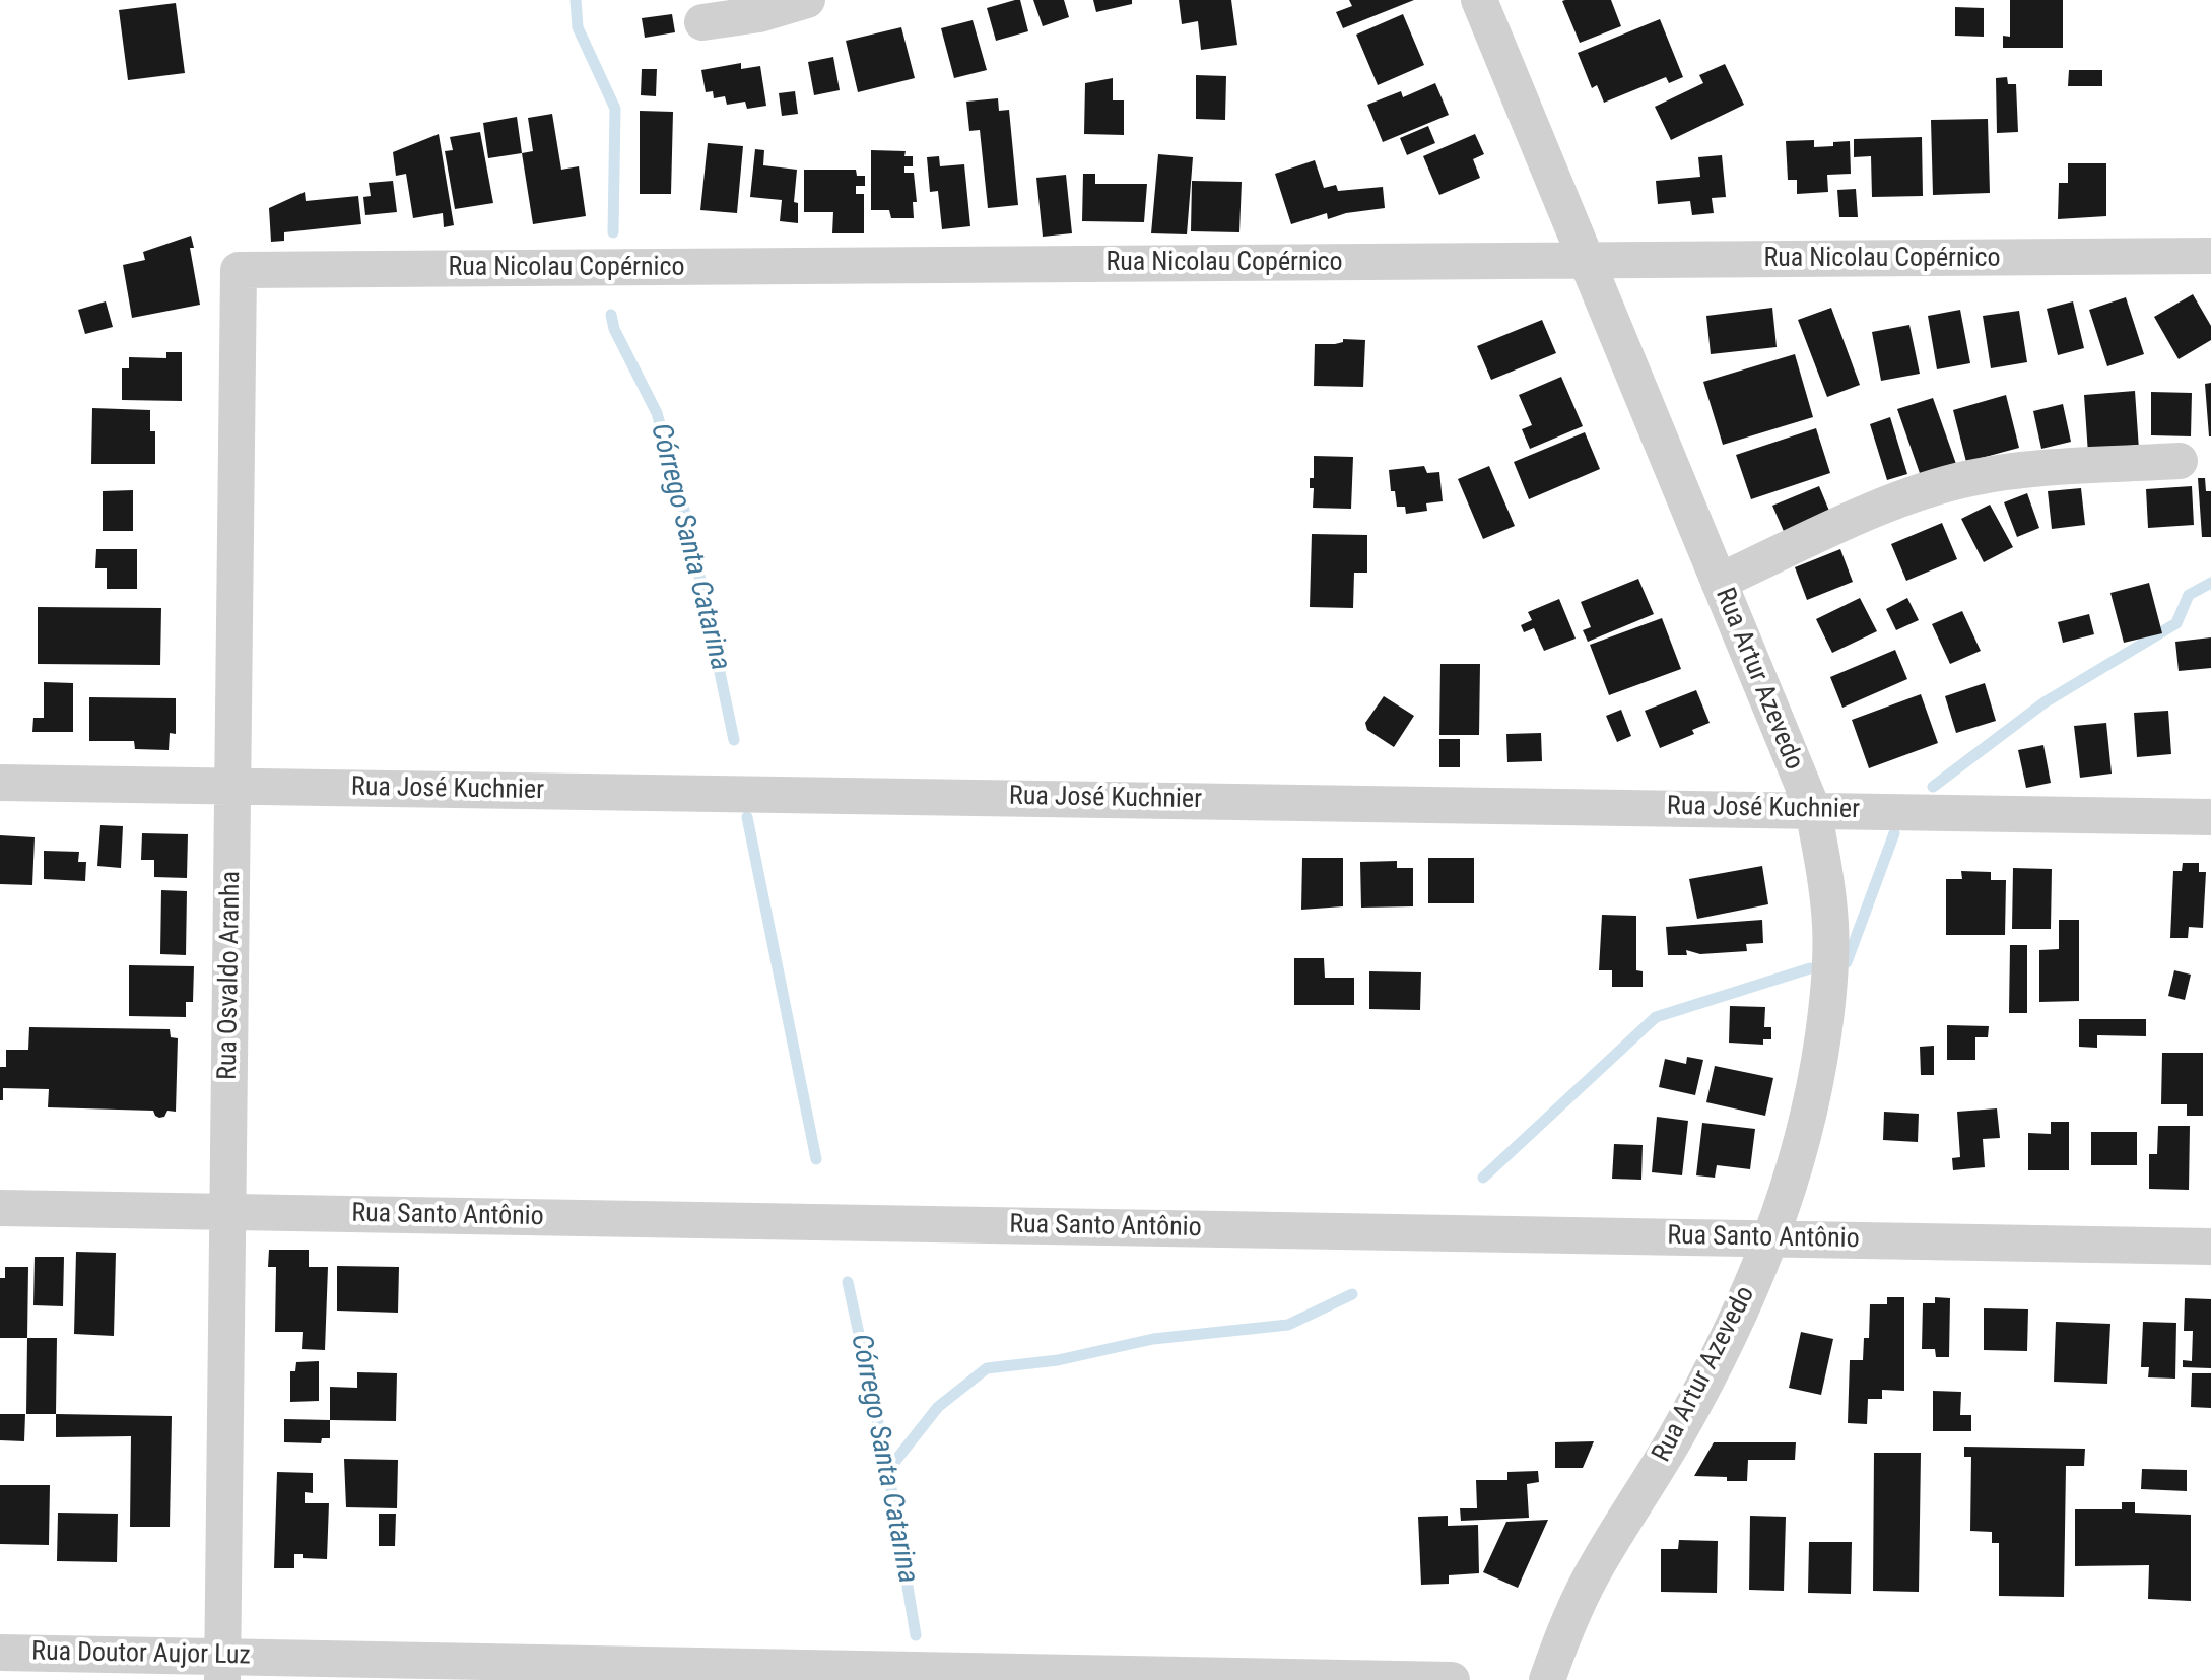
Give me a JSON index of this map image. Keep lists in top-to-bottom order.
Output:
{
  "streets": {
    "street": [
      "Rua Nicolau Copérnico",
      "Rua Artur Azevedo",
      "Rua José Kuchnier",
      "Rua Osvaldo Aranha",
      "Rua Santo Antônio",
      "Rua Doutor Aujor Luz"
    ]
  },
  "crossings": [
    ["Rua Nicolau Copérnico", "Rua Artur Azevedo"],
    ["Rua Nicolau Copérnico", "Rua Osvaldo Aranha"],
    ["Rua Artur Azevedo", "Rua José Kuchnier"],
    ["Rua Artur Azevedo", "Rua Santo Antônio"],
    ["Rua José Kuchnier", "Rua Osvaldo Aranha"],
    ["Rua Osvaldo Aranha", "Rua Santo Antônio"],
    ["Rua Osvaldo Aranha", "Rua Doutor Aujor Luz"]
  ],
  "water": ["Córrego Santa Catarina"]
}
